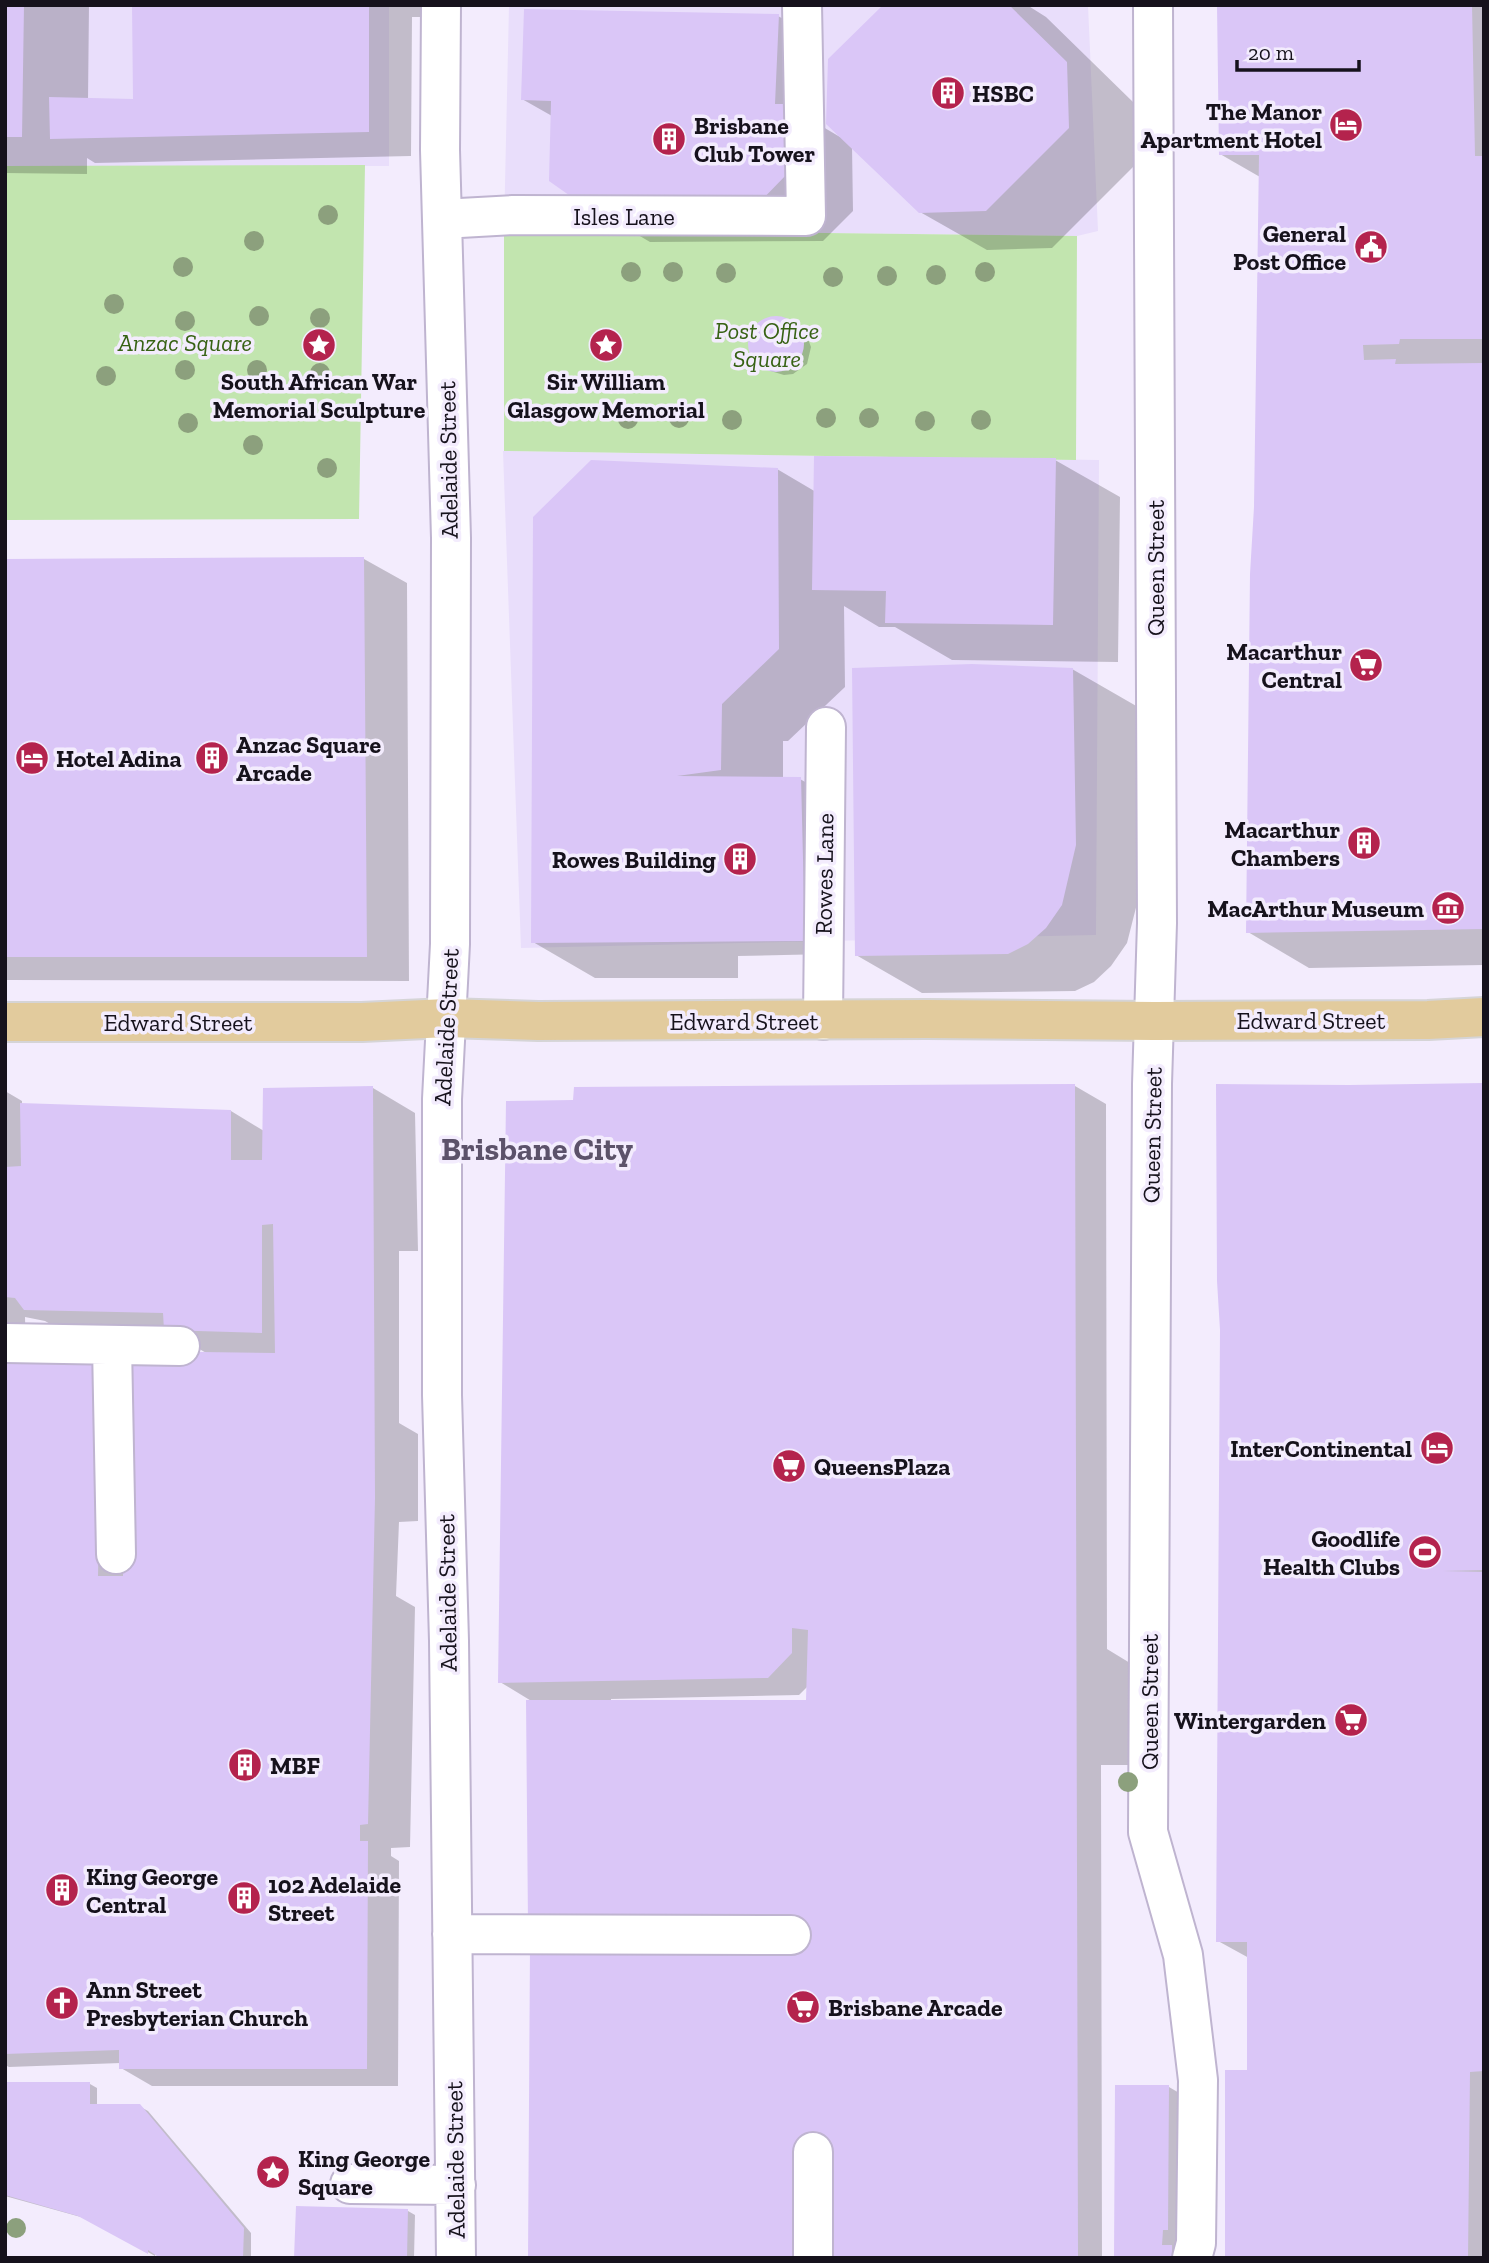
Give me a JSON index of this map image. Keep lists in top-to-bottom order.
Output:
{
  "streets": {
    "main road": ["Edward Street"],
    "street": [
      "Isles Lane",
      "Adelaide Street",
      "Queen Street",
      "Rowes Lane"
    ]
  },
  "crossings": [
    ["Isles Lane", "Adelaide Street"],
    ["Adelaide Street", "Edward Street"],
    ["Queen Street", "Edward Street"],
    ["Rowes Lane", "Edward Street"]
  ],
  "districts": ["Brisbane City"],
  "parks": ["Post Office Square", "Anzac Square"],
  "places": {
    "building": [
      "HSBC",
      "Brisbane Club Tower",
      "Anzac Square Arcade",
      "Macarthur Chambers",
      "Rowes Building",
      "MBF",
      "King George Central",
      "102 Adelaide Street"
    ],
    "hotel": ["The Manor Apartment Hotel", "Hotel Adina", "InterContinental"],
    "public building": ["General Post Office"],
    "place": ["South African War Memorial Sculpture", "Sir William Glasgow Memorial", "King George Square"],
    "supermarket": [
      "Macarthur Central",
      "QueensPlaza",
      "Wintergarden",
      "Brisbane Arcade"
    ],
    "museum": ["MacArthur Museum"],
    "sports": ["Goodlife Health Clubs"],
    "church": ["Ann Street Presbyterian Church"]
  },
  "scale_bar": "20 m"
}
